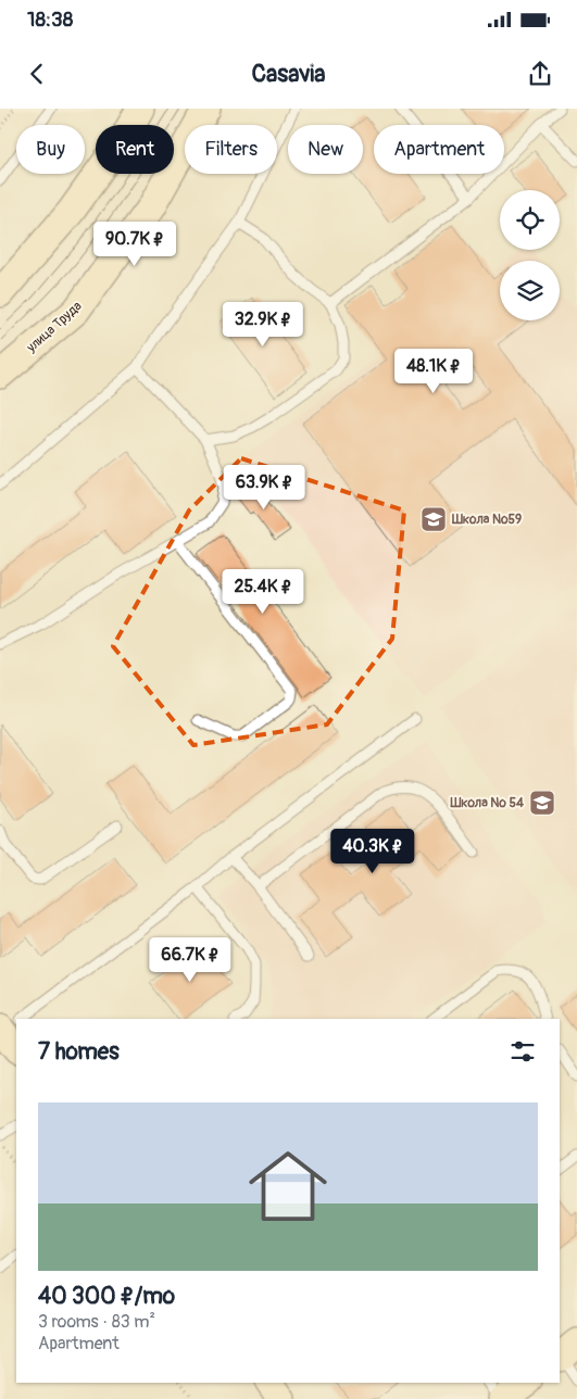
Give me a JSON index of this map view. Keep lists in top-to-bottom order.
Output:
{
  "streets": {
    "main road": ["улица Труда"]
  },
  "places": {
    "school or university": ["Школа №59", "Школа № 54"]
  },
  "page": {
    "status": "18:38",
    "header": "Casavia",
    "chip": [
      "Buy",
      "Rent",
      "Filters",
      "New",
      "Apartment"
    ],
    "price": [
      "90.7K ₽",
      "32.9K ₽",
      "48.1K ₽",
      "63.9K ₽",
      "25.4K ₽",
      "40.3K ₽",
      "66.7K ₽"
    ],
    "heading": "7 homes",
    "list": [
      {
        "name": "40 300 ₽/mo",
        "note": "3 rooms · 83 m² · Apartment"
      }
    ]
  }
}
